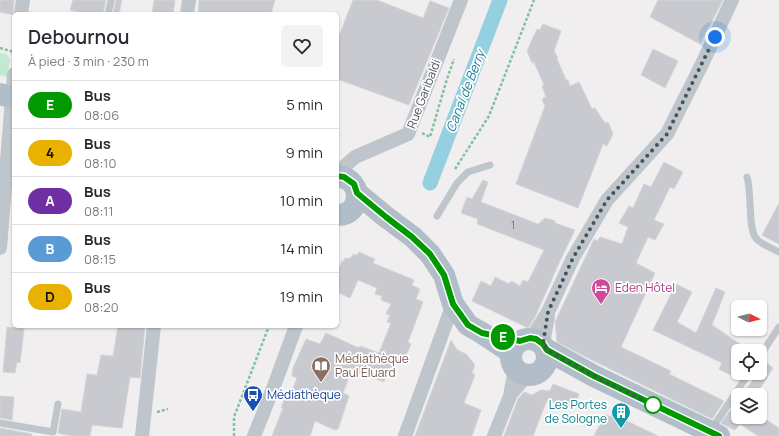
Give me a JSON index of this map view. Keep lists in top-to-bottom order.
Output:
{
  "streets": {
    "street": ["Rue Garibaldi"]
  },
  "water": ["Canal de Berry"],
  "places": {
    "hotel": ["Eden Hôtel"],
    "library": ["Médiathèque Paul Éluard"],
    "bus stop": ["Médiathèque"],
    "building": ["Les Portes de Sologne"]
  },
  "lines": ["bus line E"],
  "house_numbers": ["1"],
  "north": "right",
  "page": {
    "on_map": "E",
    "heading": ["Debournou", "À pied · 3 min · 230 m"],
    "list": [
      {
        "mark": "E",
        "name": "Bus",
        "note": "08:06",
        "value": "5 min"
      },
      {
        "mark": "4",
        "name": "Bus",
        "note": "08:10",
        "value": "9 min"
      },
      {
        "mark": "A",
        "name": "Bus",
        "note": "08:11",
        "value": "10 min"
      },
      {
        "mark": "B",
        "name": "Bus",
        "note": "08:15",
        "value": "14 min"
      },
      {
        "mark": "D",
        "name": "Bus",
        "note": "08:20",
        "value": "19 min"
      }
    ]
  }
}
